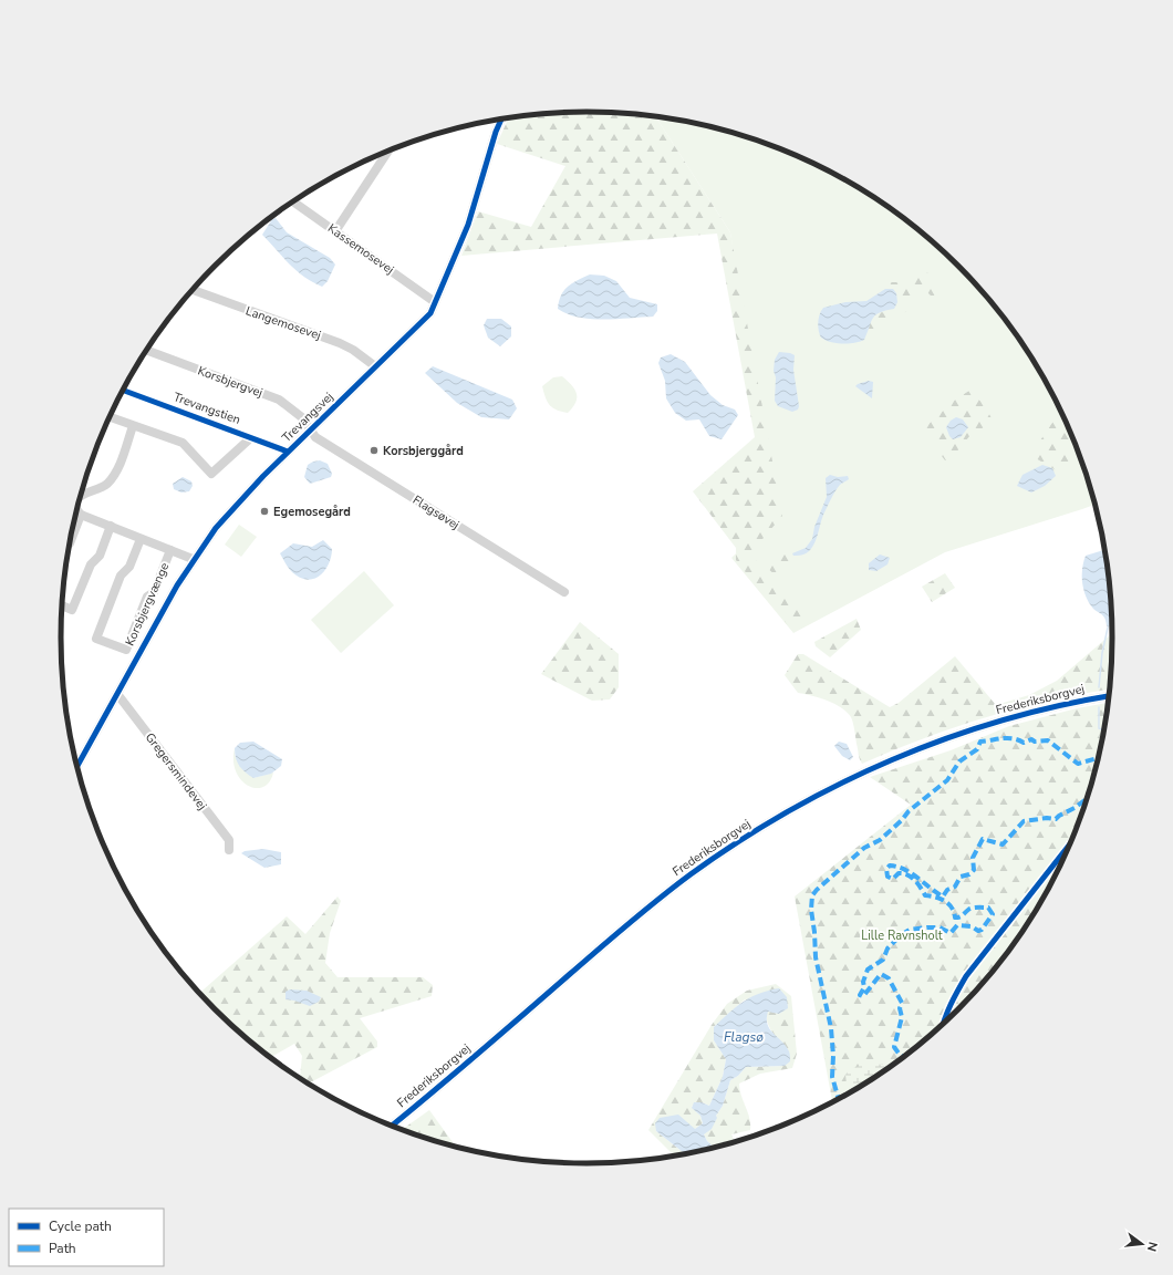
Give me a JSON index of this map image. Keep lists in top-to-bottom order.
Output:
{
  "streets": {
    "street": [
      "Kassemosevej",
      "Langemosevej",
      "Korsbjergvej",
      "Trevangsvej",
      "Flagsøvej",
      "Korsbjergvænge",
      "Frederiksborgvej",
      "Gregersmindevej"
    ],
    "cycle path": ["Trevangstien"]
  },
  "crossings": [
    ["Kassemosevej", "Trevangsvej"],
    ["Langemosevej", "Trevangsvej"],
    ["Korsbjergvej", "Trevangsvej"],
    ["Korsbjergvej", "Flagsøvej"],
    ["Trevangsvej", "Flagsøvej"],
    ["Trevangsvej", "Korsbjergvænge"],
    ["Trevangsvej", "Gregersmindevej"]
  ],
  "water": ["Flagsø"],
  "parks": ["Lille Ravnsholt"],
  "places": ["Korsbjerggård", "Egemosegård"],
  "legend": ["Cycle path", "Path"],
  "north": "right"
}
